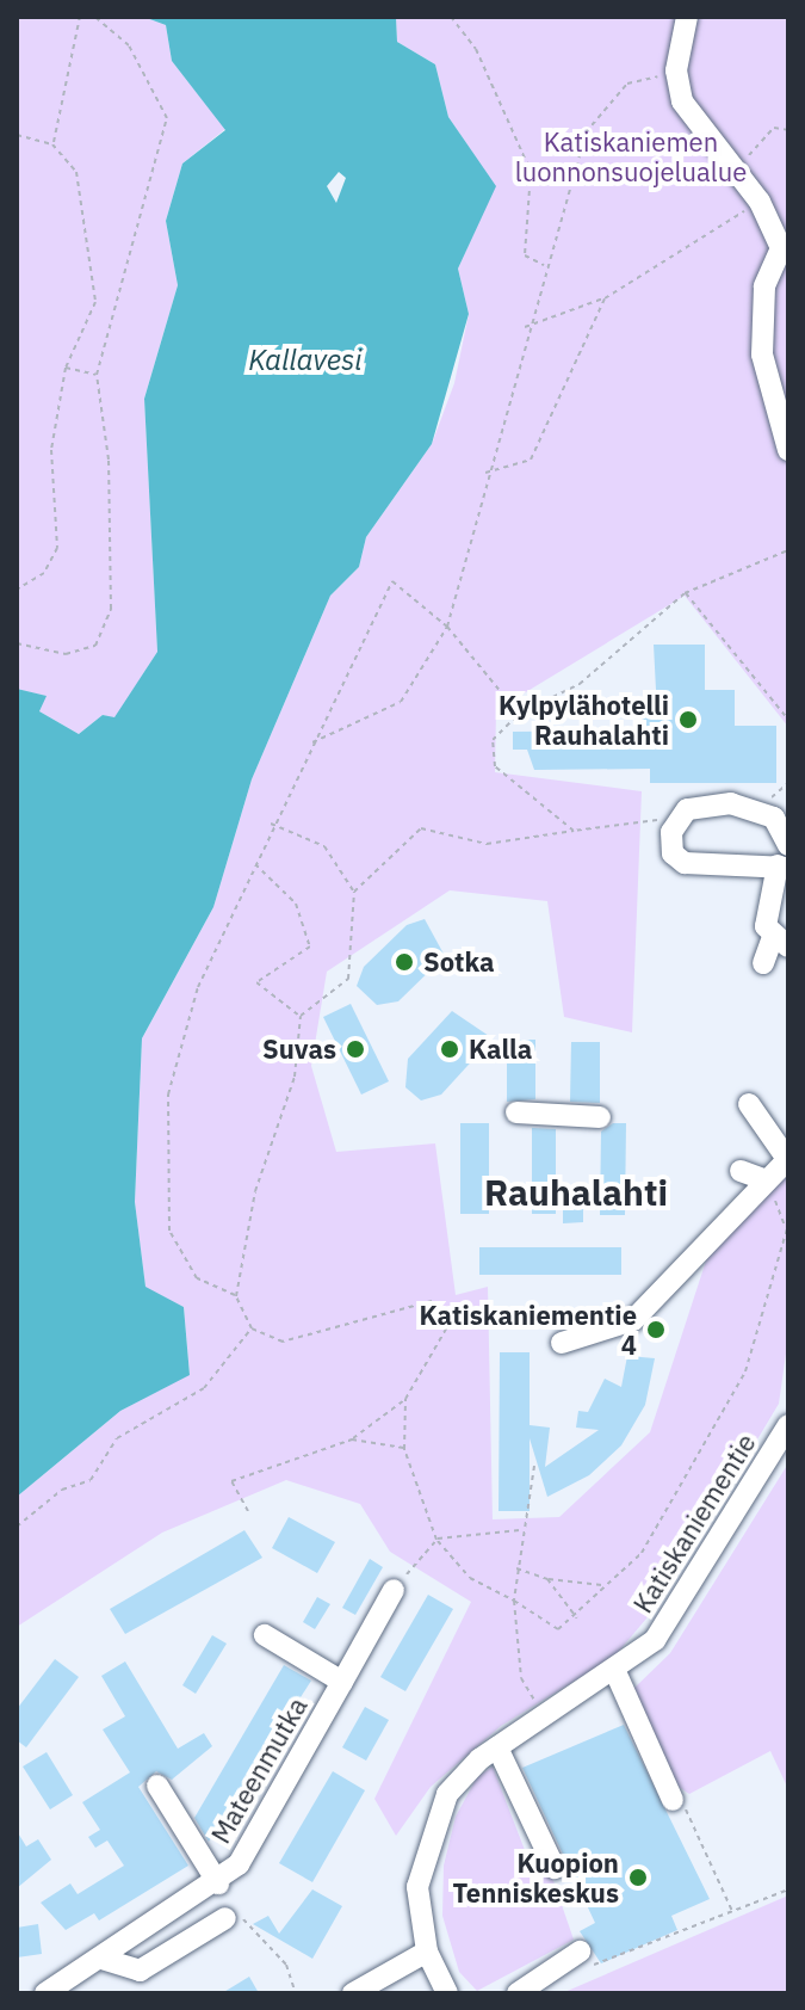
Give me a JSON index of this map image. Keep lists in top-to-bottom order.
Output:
{
  "streets": {
    "street": ["Katiskaniementie", "Mateenmutka"]
  },
  "districts": ["Rauhalahti"],
  "water": ["Kallavesi"],
  "parks": ["Katiskaniemen luonnonsuojelualue"],
  "places": [
    "Kylpylähotelli Rauhalahti",
    "Sotka",
    "Suvas",
    "Kalla",
    "Katiskaniementie 4",
    "Kuopion Tenniskeskus"
  ]
}
